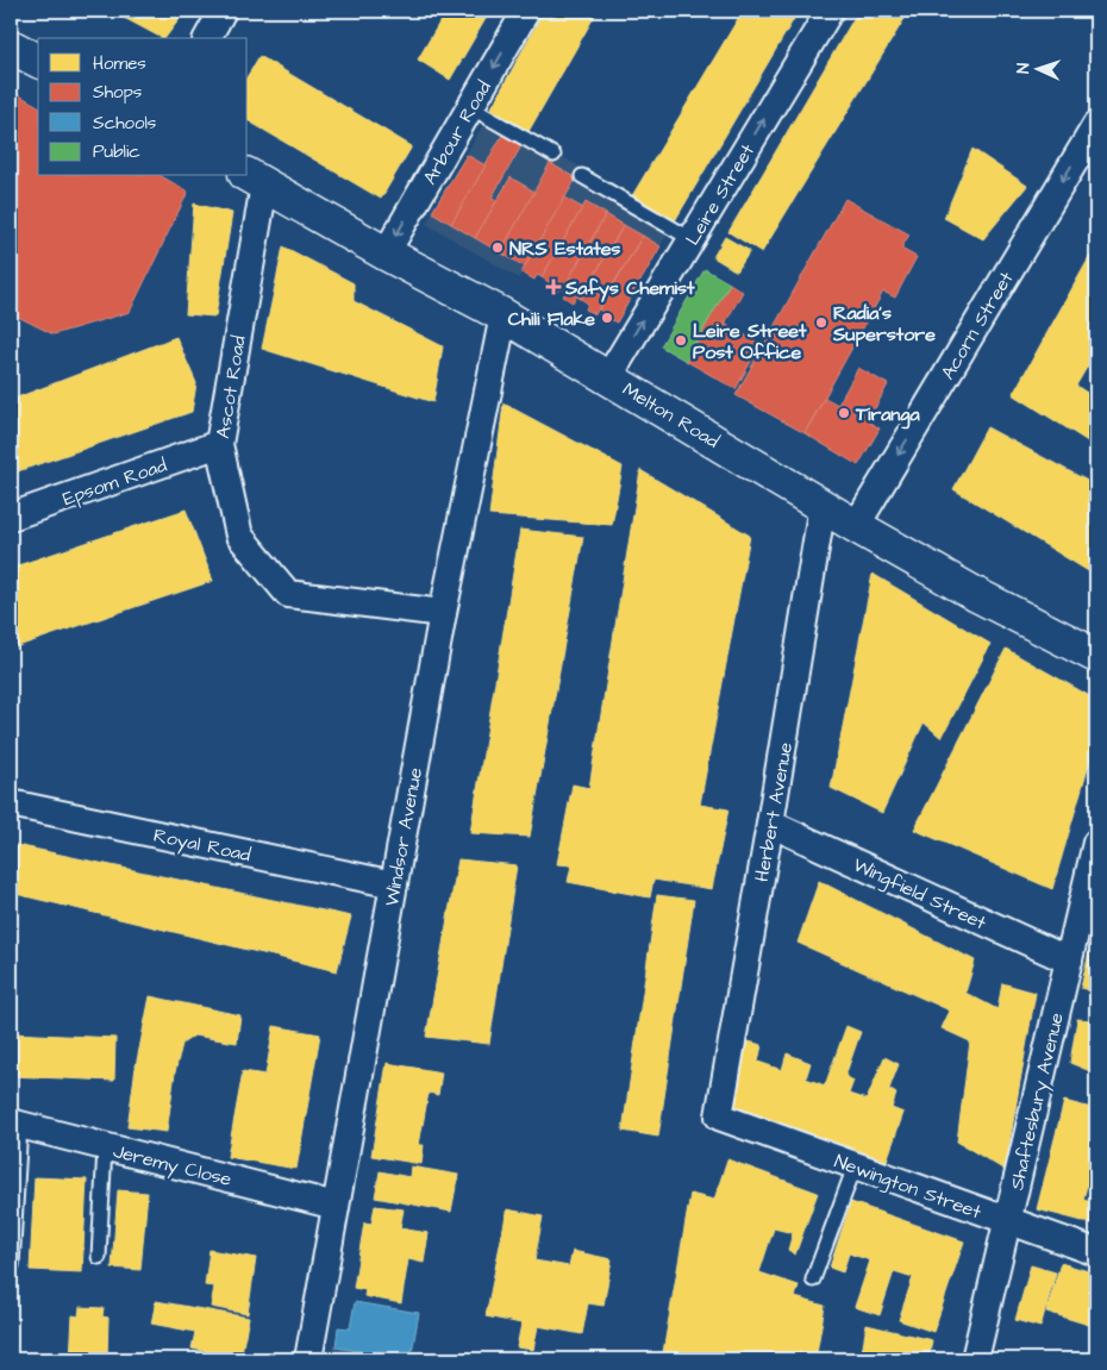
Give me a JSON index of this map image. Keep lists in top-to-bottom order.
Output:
{
  "streets": {
    "main road": ["Melton Road"],
    "street": [
      "Arbour Road",
      "Leire Street",
      "Acorn Street",
      "Ascot Road",
      "Epsom Road",
      "Herbert Avenue",
      "Windsor Avenue",
      "Royal Road",
      "Wingfield Street",
      "Shaftesbury Avenue",
      "Jeremy Close",
      "Newington Street"
    ]
  },
  "crossings": [
    ["Arbour Road", "Melton Road"],
    ["Leire Street", "Melton Road"],
    ["Acorn Street", "Melton Road"],
    ["Ascot Road", "Melton Road"],
    ["Ascot Road", "Epsom Road"],
    ["Ascot Road", "Windsor Avenue"],
    ["Melton Road", "Herbert Avenue"],
    ["Melton Road", "Windsor Avenue"],
    ["Herbert Avenue", "Wingfield Street"],
    ["Herbert Avenue", "Newington Street"],
    ["Windsor Avenue", "Royal Road"],
    ["Windsor Avenue", "Jeremy Close"],
    ["Wingfield Street", "Shaftesbury Avenue"],
    ["Shaftesbury Avenue", "Newington Street"]
  ],
  "one_way": ["Arbour Road", "Leire Street", "Acorn Street"],
  "places": {
    "other": [
      "NRS Estates",
      "Chili Flake",
      "Radia's Superstore",
      "Leire Street Post Office",
      "Tiranga"
    ],
    "health": ["Safys Chemist"]
  },
  "legend": [
    "Homes",
    "Shops",
    "Schools",
    "Public"
  ],
  "north": "left"
}
